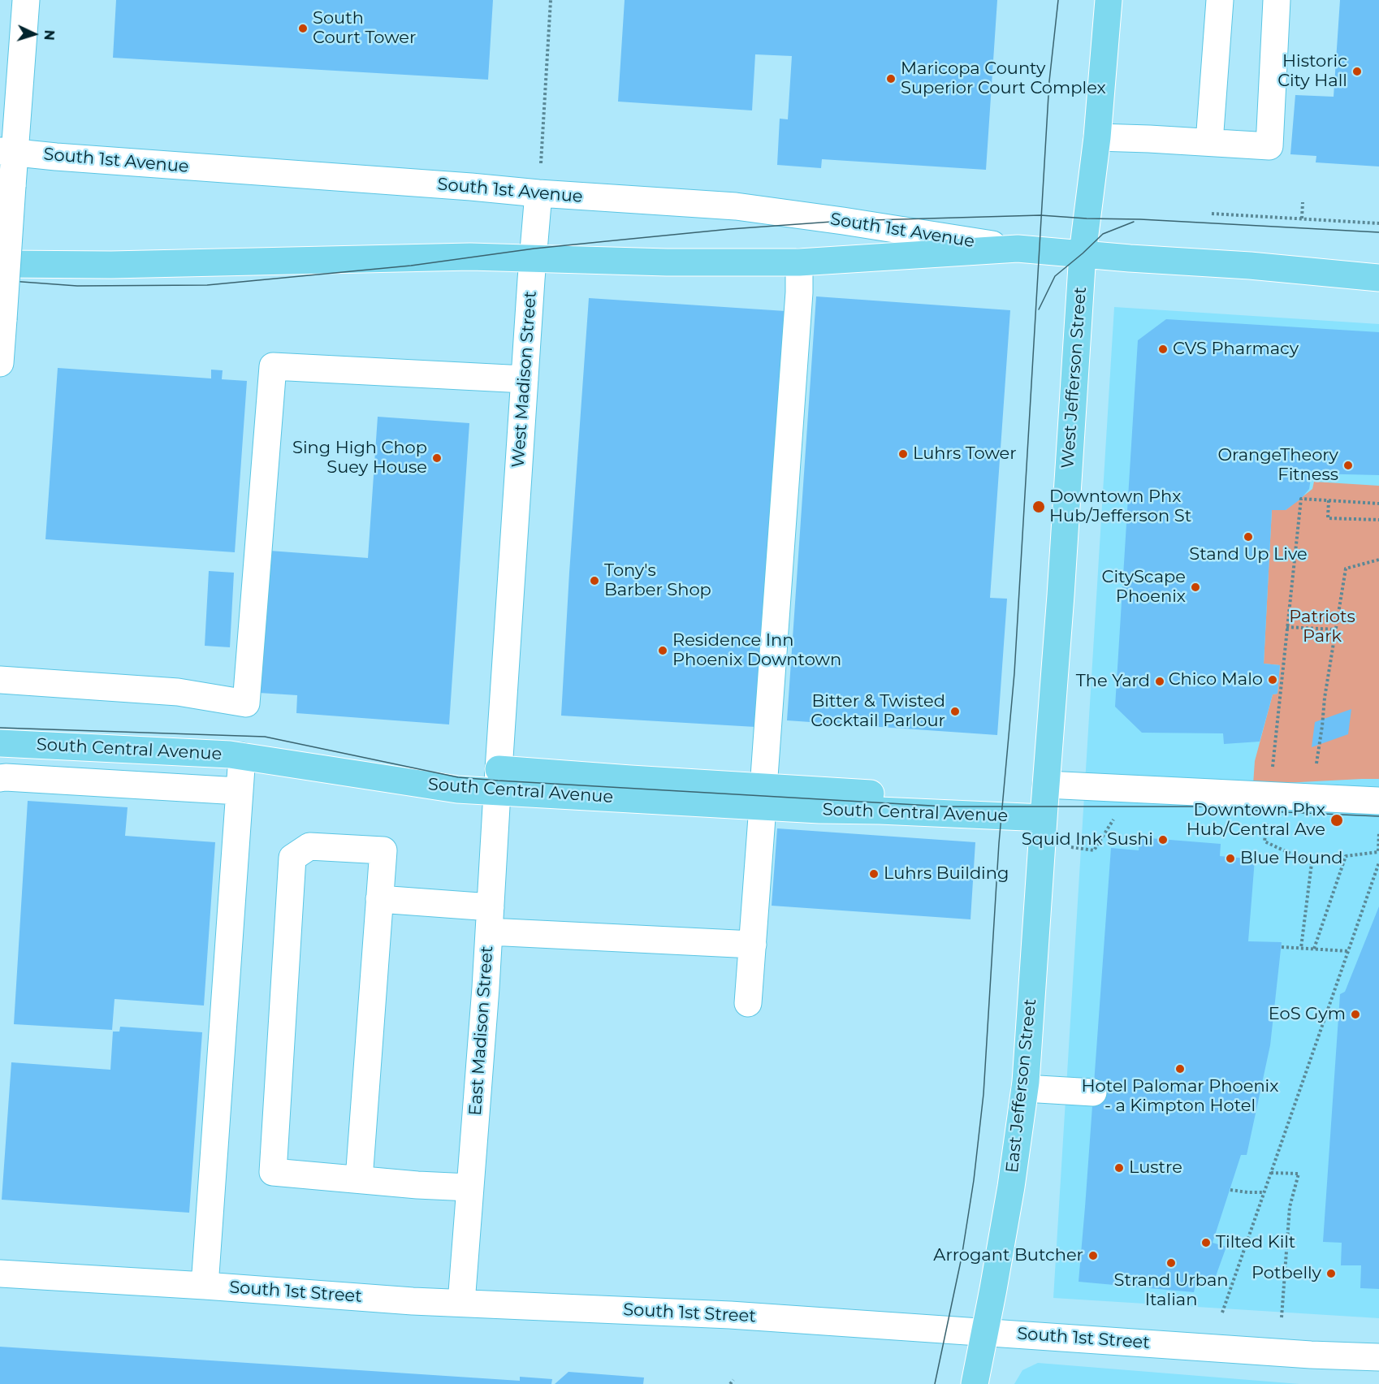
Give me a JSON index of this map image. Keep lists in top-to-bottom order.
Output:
{
  "streets": {
    "main road": [
      "South 1st Avenue",
      "West Jefferson Street",
      "South Central Avenue",
      "East Jefferson Street"
    ],
    "street": ["West Madison Street", "East Madison Street", "South 1st Street"]
  },
  "crossings": [
    ["South 1st Avenue", "West Jefferson Street"],
    ["South 1st Avenue", "West Madison Street"],
    ["West Jefferson Street", "South Central Avenue"],
    ["West Jefferson Street", "East Jefferson Street"],
    ["West Madison Street", "South Central Avenue"],
    ["West Madison Street", "East Madison Street"],
    ["South Central Avenue", "East Madison Street"],
    ["South Central Avenue", "East Jefferson Street"],
    ["East Madison Street", "South 1st Street"],
    ["East Jefferson Street", "South 1st Street"]
  ],
  "parks": ["Patriots Park"],
  "places": [
    "South Court Tower",
    "Historic City Hall",
    "Maricopa County Superior Court Complex",
    "CVS Pharmacy",
    "Luhrs Tower",
    "Sing High Chop Suey House",
    "OrangeTheory Fitness",
    "Downtown Phx Hub/Jefferson St",
    "Stand Up Live",
    "Tony's Barber Shop",
    "CityScape Phoenix",
    "Residence Inn Phoenix Downtown",
    "Chico Malo",
    "The Yard",
    "Bitter & Twisted Cocktail Parlour",
    "Downtown Phx Hub/Central Ave",
    "Squid Ink Sushi",
    "Blue Hound",
    "Luhrs Building",
    "EoS Gym",
    "Hotel Palomar Phoenix - a Kimpton Hotel",
    "Lustre",
    "Tilted Kilt",
    "Arrogant Butcher",
    "Strand Urban Italian",
    "Potbelly"
  ],
  "north": "right"
}
